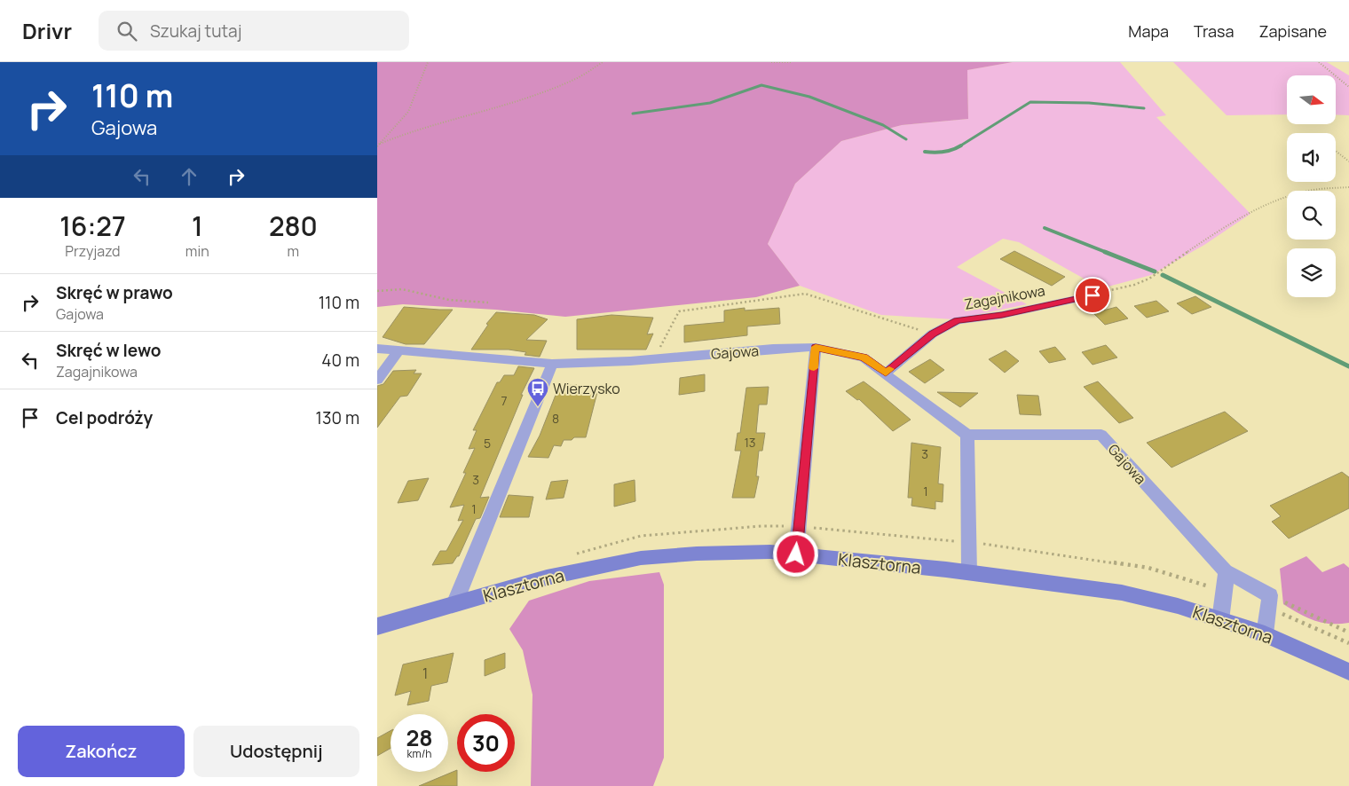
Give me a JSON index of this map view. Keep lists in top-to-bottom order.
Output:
{
  "streets": {
    "main road": ["Klasztorna"],
    "street": ["Zagajnikowa", "Gajowa"]
  },
  "crossings": [
    ["Zagajnikowa", "Gajowa"]
  ],
  "places": {
    "bus stop": ["Wierzysko"]
  },
  "house_numbers": [
    "7",
    "8",
    "13",
    "5",
    "3",
    "3",
    "1",
    "1",
    "1"
  ],
  "north": "right",
  "page": {
    "header": "Drivr",
    "search": "Szukaj tutaj",
    "nav": ["Mapa", "Trasa", "Zapisane"],
    "turn": ["110 m", "Gajowa"],
    "eta": [
      "16:27",
      "Przyjazd",
      "1",
      "min",
      "280",
      "m"
    ],
    "list": [
      {
        "name": "Skręć w prawo",
        "note": "Gajowa",
        "value": "110 m"
      },
      {
        "name": "Skręć w lewo",
        "note": "Zagajnikowa",
        "value": "40 m"
      },
      {
        "name": "Cel podróży",
        "value": "130 m"
      }
    ],
    "speed": "28 km/h",
    "limit": "30",
    "buttons": ["Zakończ", "Udostępnij"]
  }
}
